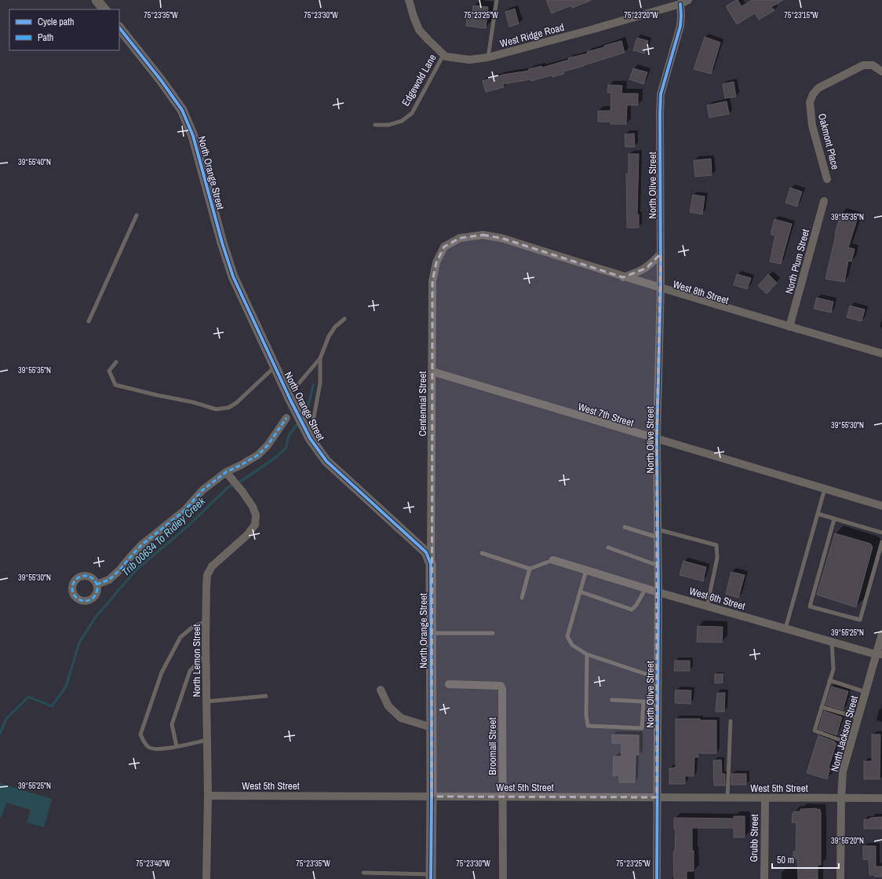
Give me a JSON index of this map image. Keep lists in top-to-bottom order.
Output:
{
  "streets": {
    "street": [
      "West Ridge Road",
      "Oakmont Place",
      "North Orange Street",
      "North Olive Street",
      "North Plum Street",
      "West 8th Street",
      "Centennial Street",
      "West 7th Street",
      "West 6th Street",
      "North Lemon Street",
      "North Jackson Street",
      "Broomall Street",
      "West 5th Street",
      "Grubb Street"
    ],
    "lane": ["Edgewold Lane"]
  },
  "crossings": [
    ["West Ridge Road", "Edgewold Lane"],
    ["West Ridge Road", "North Olive Street"],
    ["North Orange Street", "Centennial Street"],
    ["North Orange Street", "West 5th Street"],
    ["North Olive Street", "West 8th Street"],
    ["North Olive Street", "West 7th Street"],
    ["North Olive Street", "West 6th Street"],
    ["North Olive Street", "West 5th Street"],
    ["North Plum Street", "West 8th Street"],
    ["West 8th Street", "Centennial Street"],
    ["Centennial Street", "West 7th Street"],
    ["West 6th Street", "North Jackson Street"],
    ["North Lemon Street", "West 5th Street"],
    ["North Jackson Street", "West 5th Street"],
    ["Broomall Street", "West 5th Street"],
    ["West 5th Street", "Grubb Street"]
  ],
  "water": ["Trib 00634 To Ridley Creek"],
  "legend": ["Cycle path", "Path"],
  "scale_bar": "50 m",
  "coordinates": [
    "75°23'35\"W",
    "75°23'30\"W",
    "75°23'25\"W",
    "75°23'20\"W",
    "75°23'15\"W",
    "39°55'40\"N",
    "39°55'35\"N",
    "39°55'30\"N",
    "39°55'25\"N",
    "39°55'20\"N",
    "75°23'40\"W"
  ]
}
